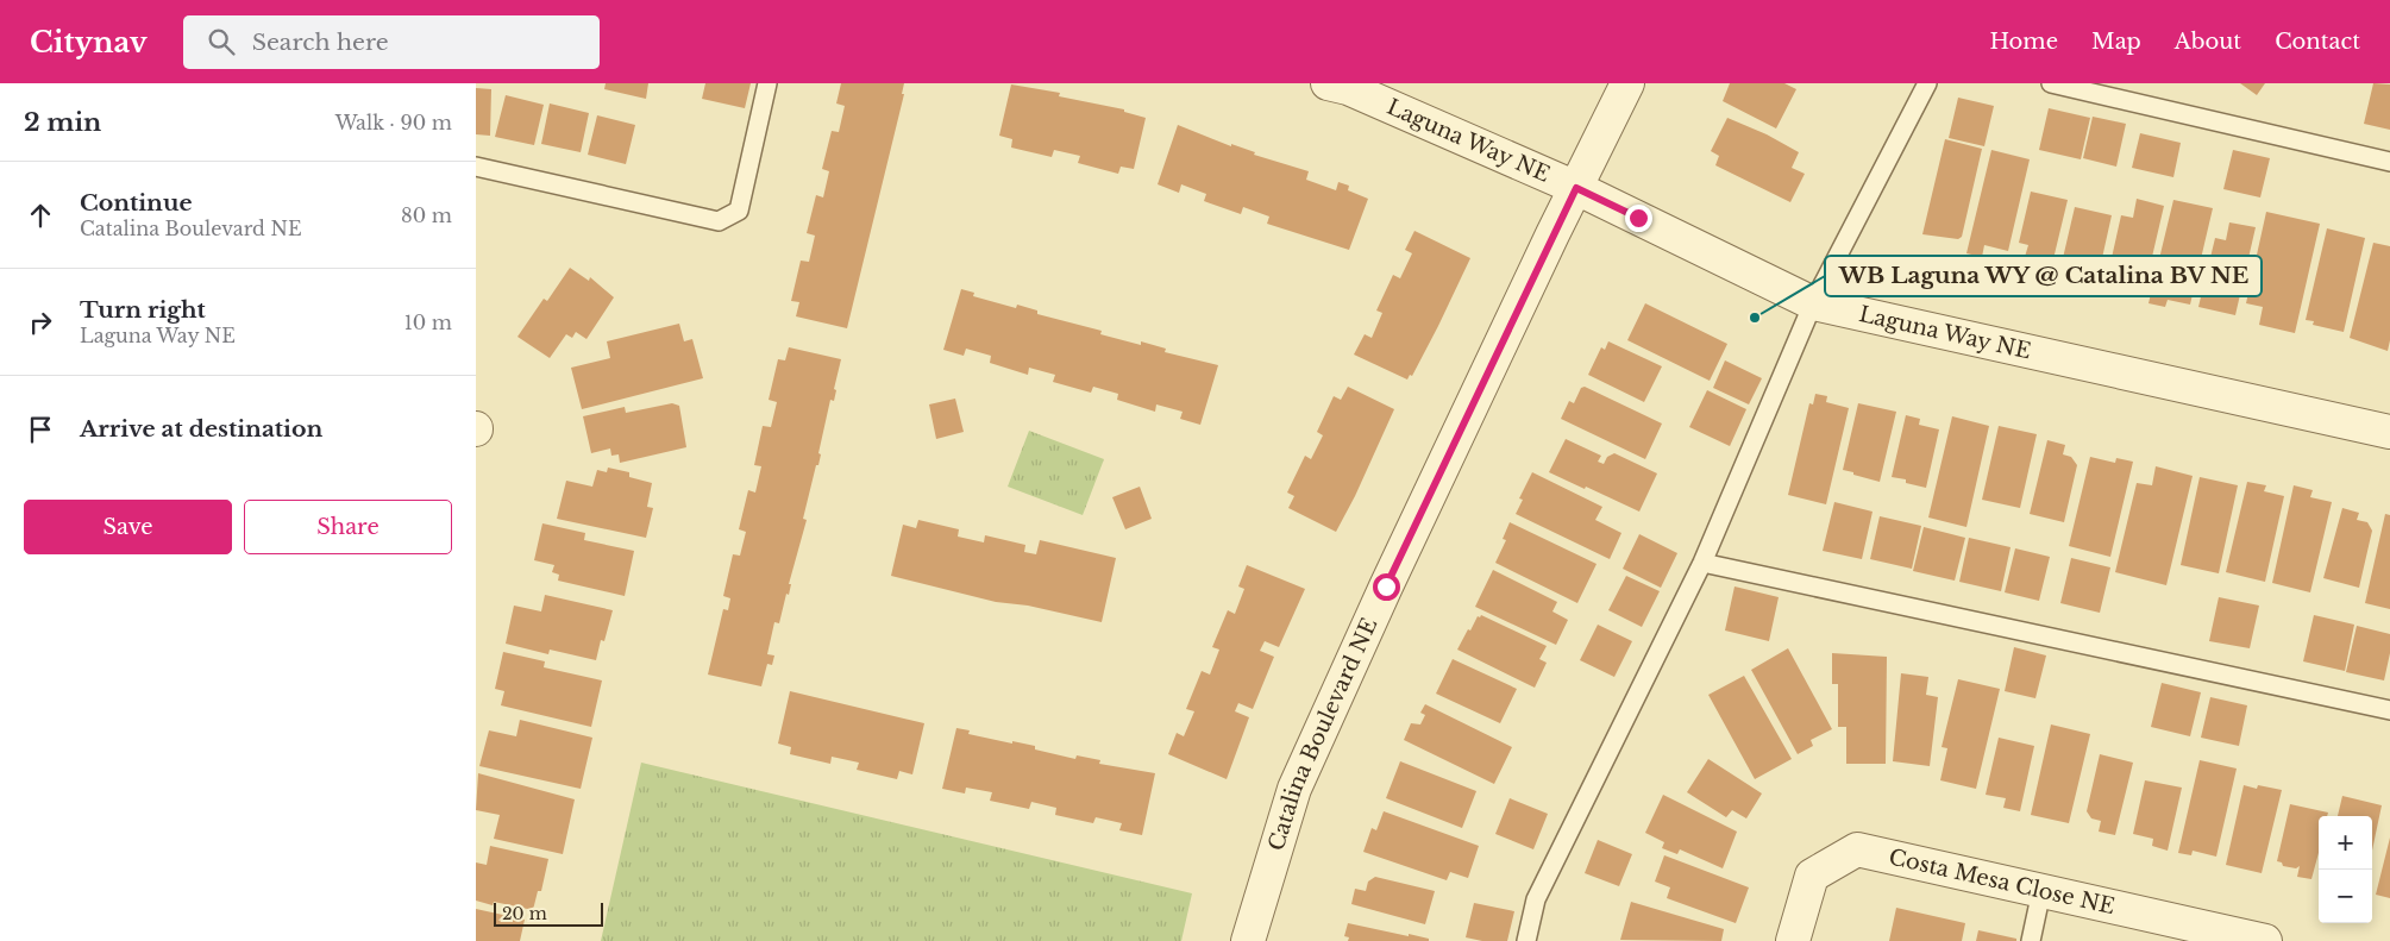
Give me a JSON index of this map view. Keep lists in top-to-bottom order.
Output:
{
  "streets": {
    "street": ["Laguna Way NE", "Catalina Boulevard NE", "Costa Mesa Close NE"]
  },
  "crossings": [
    ["Laguna Way NE", "Catalina Boulevard NE"]
  ],
  "places": ["WB Laguna WY @ Catalina BV NE"],
  "scale_bar": "20 m",
  "page": {
    "header": "Citynav",
    "search": "Search here",
    "nav": [
      "Home",
      "Map",
      "About",
      "Contact"
    ],
    "heading": ["2 min", "Walk · 90 m"],
    "list": [
      ["Continue", "Catalina Boulevard NE", "80 m"],
      ["Turn right", "Laguna Way NE", "10 m"],
      "Arrive at destination"
    ],
    "buttons": ["Save", "Share"],
    "map_buttons": ["+", "−"],
    "scale": "20 m"
  }
}
